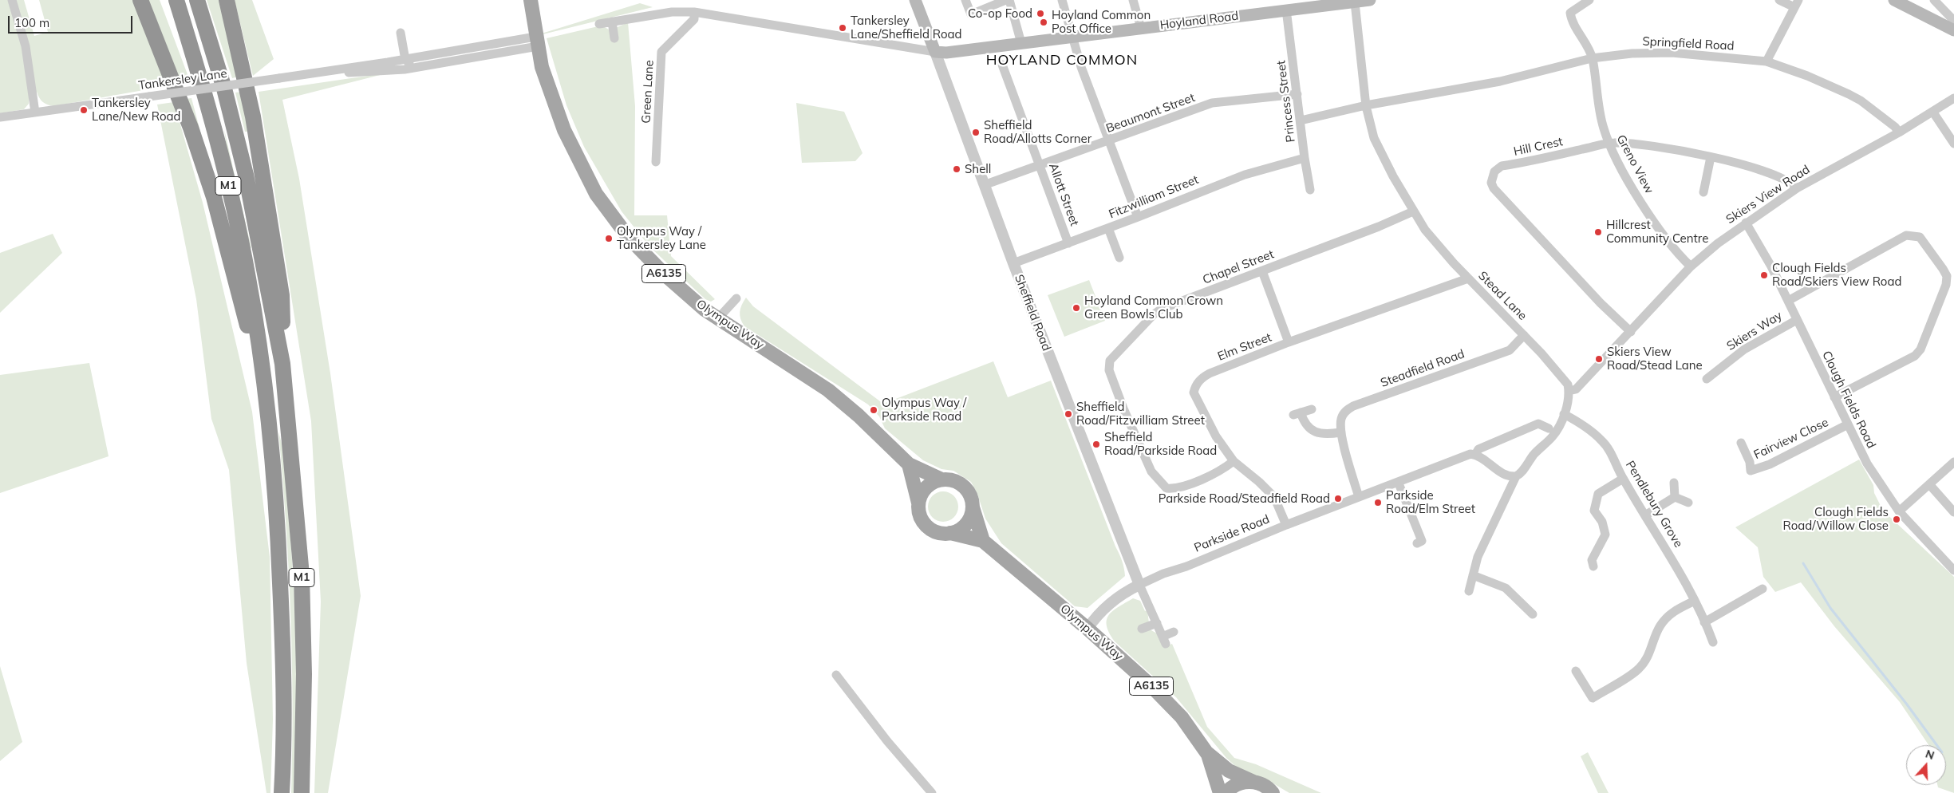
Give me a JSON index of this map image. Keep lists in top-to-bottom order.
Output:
{
  "streets": {
    "highway": ["M1"],
    "main road": [
      "Hoyland Road",
      "A6135",
      "Sheffield Road",
      "Olympus Way"
    ],
    "street": [
      "Springfield Road",
      "Tankersley Lane",
      "Green Lane",
      "Princess Street",
      "Beaumont Street",
      "Hill Crest",
      "Greno View",
      "Allott Street",
      "Skiers View Road",
      "Fitzwilliam Street",
      "Chapel Street",
      "Stead Lane",
      "Skiers Way",
      "Elm Street",
      "Steadfield Road",
      "Clough Fields Road",
      "Fairview Close",
      "Pendlebury Grove",
      "Parkside Road"
    ]
  },
  "crossings": [
    ["Hoyland Road", "Princess Street"],
    ["Hoyland Road", "Stead Lane"],
    ["Hoyland Road", "Sheffield Road"],
    ["Springfield Road", "Princess Street"],
    ["Springfield Road", "Greno View"],
    ["Springfield Road", "Skiers View Road"],
    ["Springfield Road", "Stead Lane"],
    ["Tankersley Lane", "Olympus Way"],
    ["Princess Street", "Beaumont Street"],
    ["Princess Street", "Fitzwilliam Street"],
    ["Beaumont Street", "Allott Street"],
    ["Beaumont Street", "Sheffield Road"],
    ["Hill Crest", "Greno View"],
    ["Hill Crest", "Skiers View Road"],
    ["Greno View", "Skiers View Road"],
    ["Allott Street", "Fitzwilliam Street"],
    ["Skiers View Road", "Stead Lane"],
    ["Skiers View Road", "Clough Fields Road"],
    ["Fitzwilliam Street", "Sheffield Road"],
    ["Chapel Street", "Stead Lane"],
    ["Chapel Street", "Elm Street"],
    ["Stead Lane", "Elm Street"],
    ["Stead Lane", "Steadfield Road"],
    ["Sheffield Road", "Parkside Road"],
    ["Olympus Way", "Parkside Road"],
    ["Skiers Way", "Clough Fields Road"],
    ["Elm Street", "Parkside Road"],
    ["Steadfield Road", "Parkside Road"],
    ["Clough Fields Road", "Fairview Close"]
  ],
  "districts": ["HOYLAND COMMON"],
  "places": [
    "Co-op Food",
    "Hoyland Common Post Office",
    "Tankersley Lane/Sheffield Road",
    "Tankersley Lane/New Road",
    "Sheffield Road/Allotts Corner",
    "Shell",
    "Hillcrest Community Centre",
    "Olympus Way / Tankersley Lane",
    "Clough Fields Road/Skiers View Road",
    "Hoyland Common Crown Green Bowls Club",
    "Skiers View Road/Stead Lane",
    "Olympus Way / Parkside Road",
    "Sheffield Road/Fitzwilliam Street",
    "Sheffield Road/Parkside Road",
    "Parkside Road/Steadfield Road",
    "Parkside Road/Elm Street",
    "Clough Fields Road/Willow Close"
  ],
  "scale_bar": "100 m",
  "north": "top"
}
